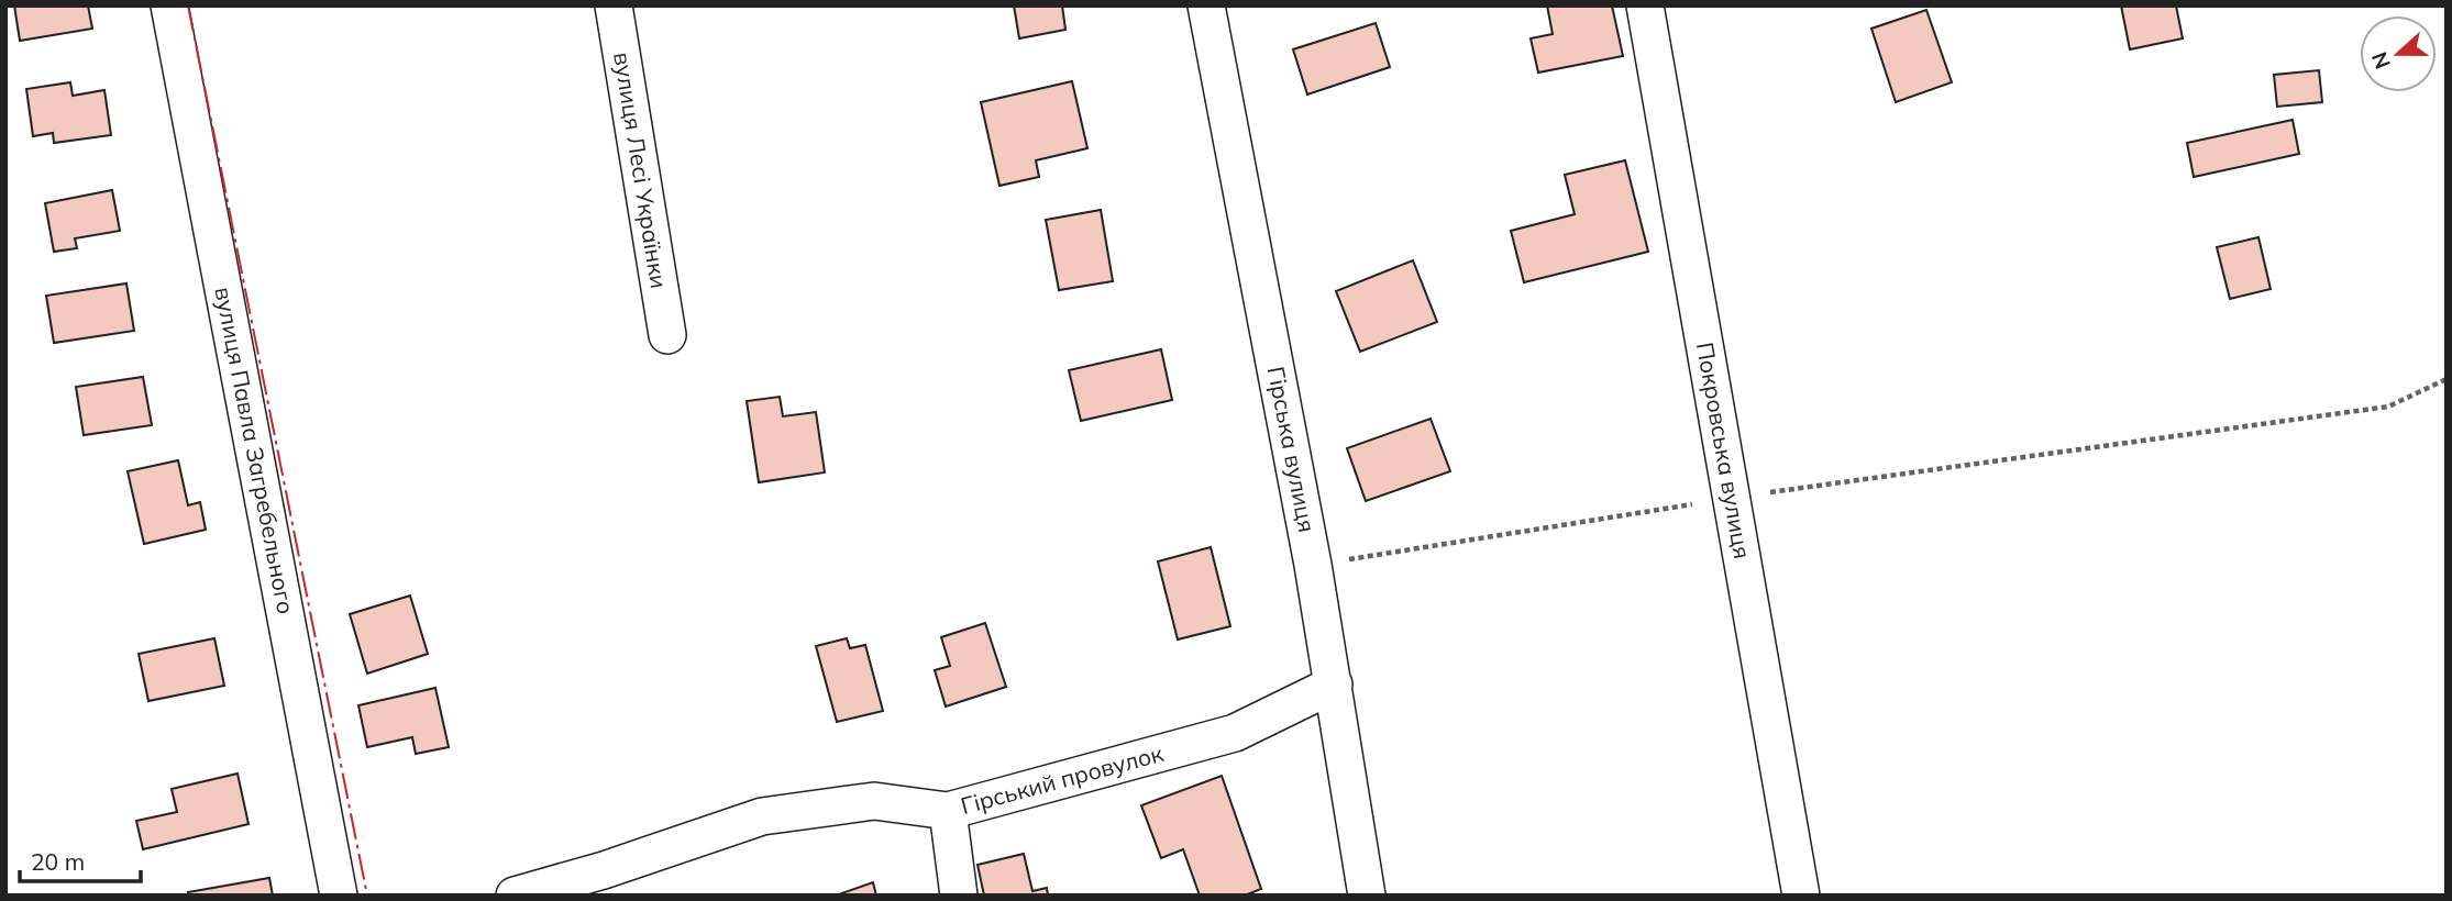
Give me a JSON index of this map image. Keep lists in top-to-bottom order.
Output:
{
  "streets": {
    "street": [
      "вулиця Лесі Українки",
      "Гірська вулиця",
      "вулиця Павла Загребельного",
      "Покровська вулиця",
      "Гірський провулок"
    ]
  },
  "crossings": [
    ["Гірська вулиця", "Гірський провулок"]
  ],
  "scale_bar": "20 m",
  "north": "left"
}
